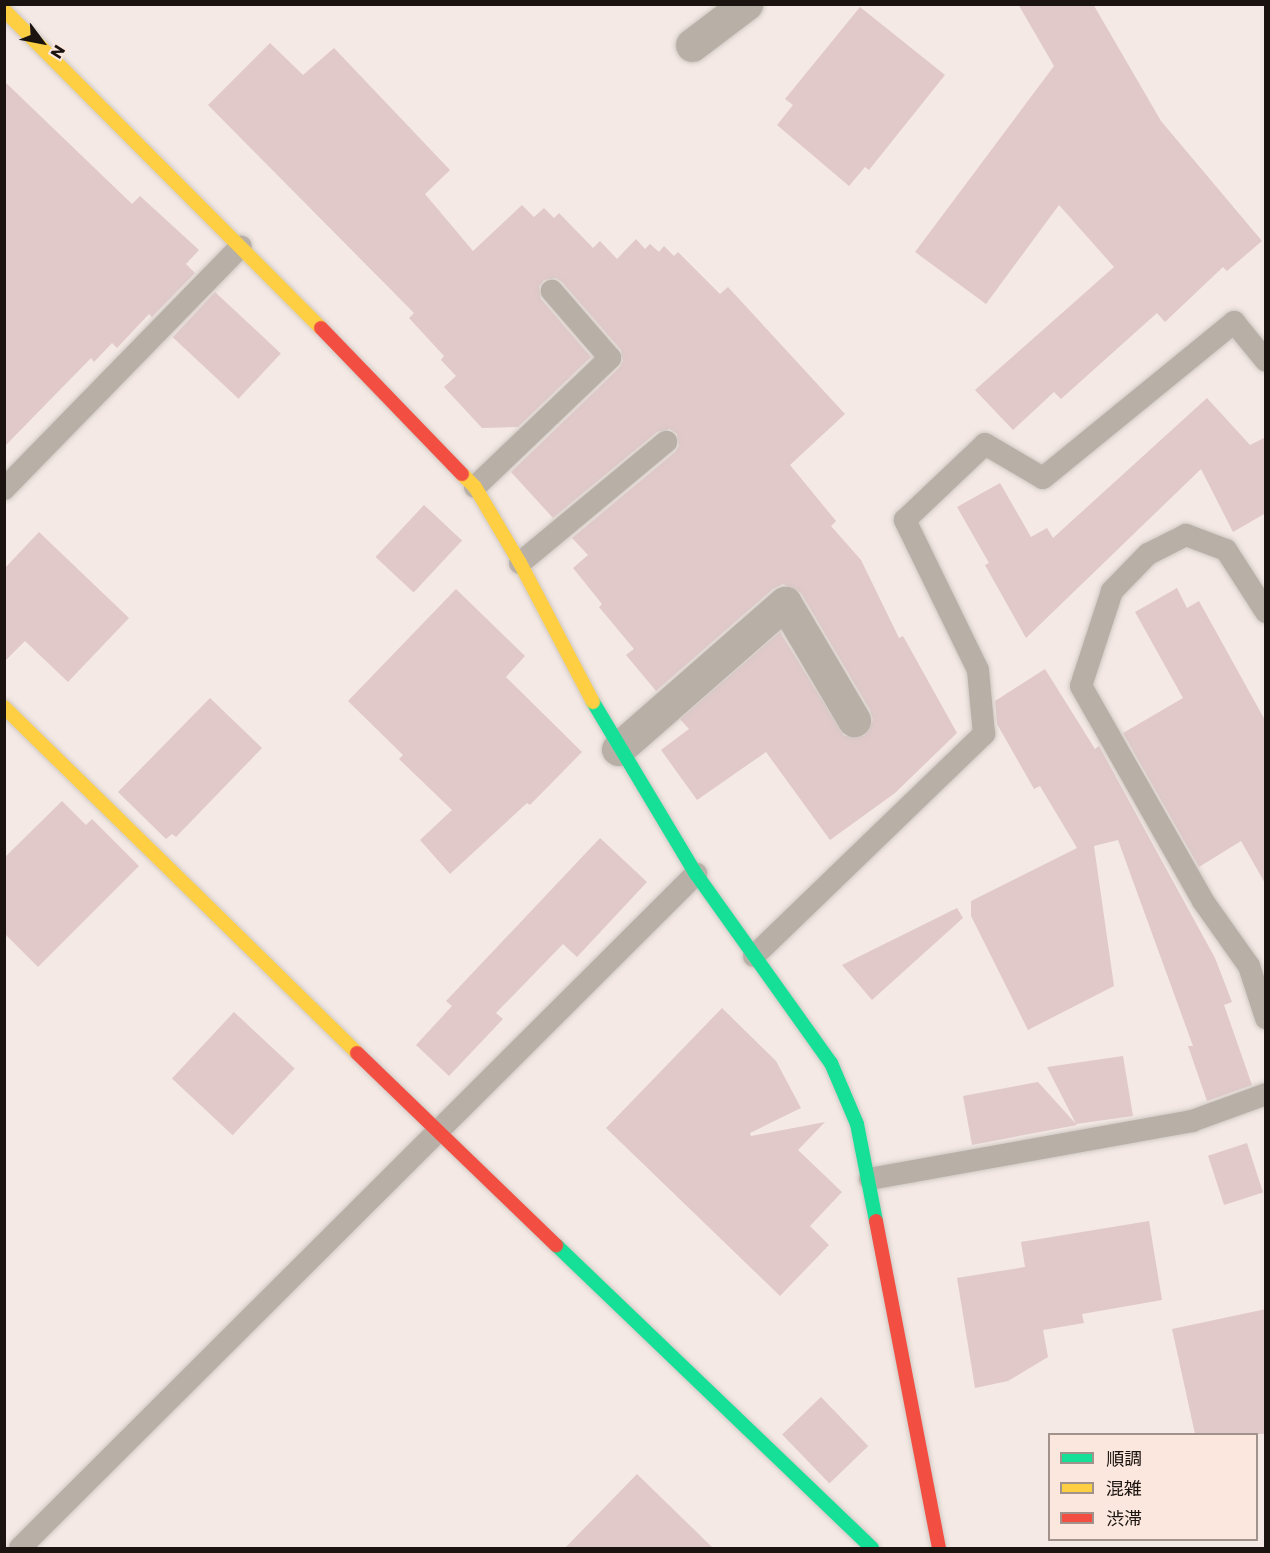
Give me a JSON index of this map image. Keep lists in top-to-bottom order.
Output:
{
  "legend": ["順調", "混雑", "渋滞"],
  "north": "bottom right"
}
